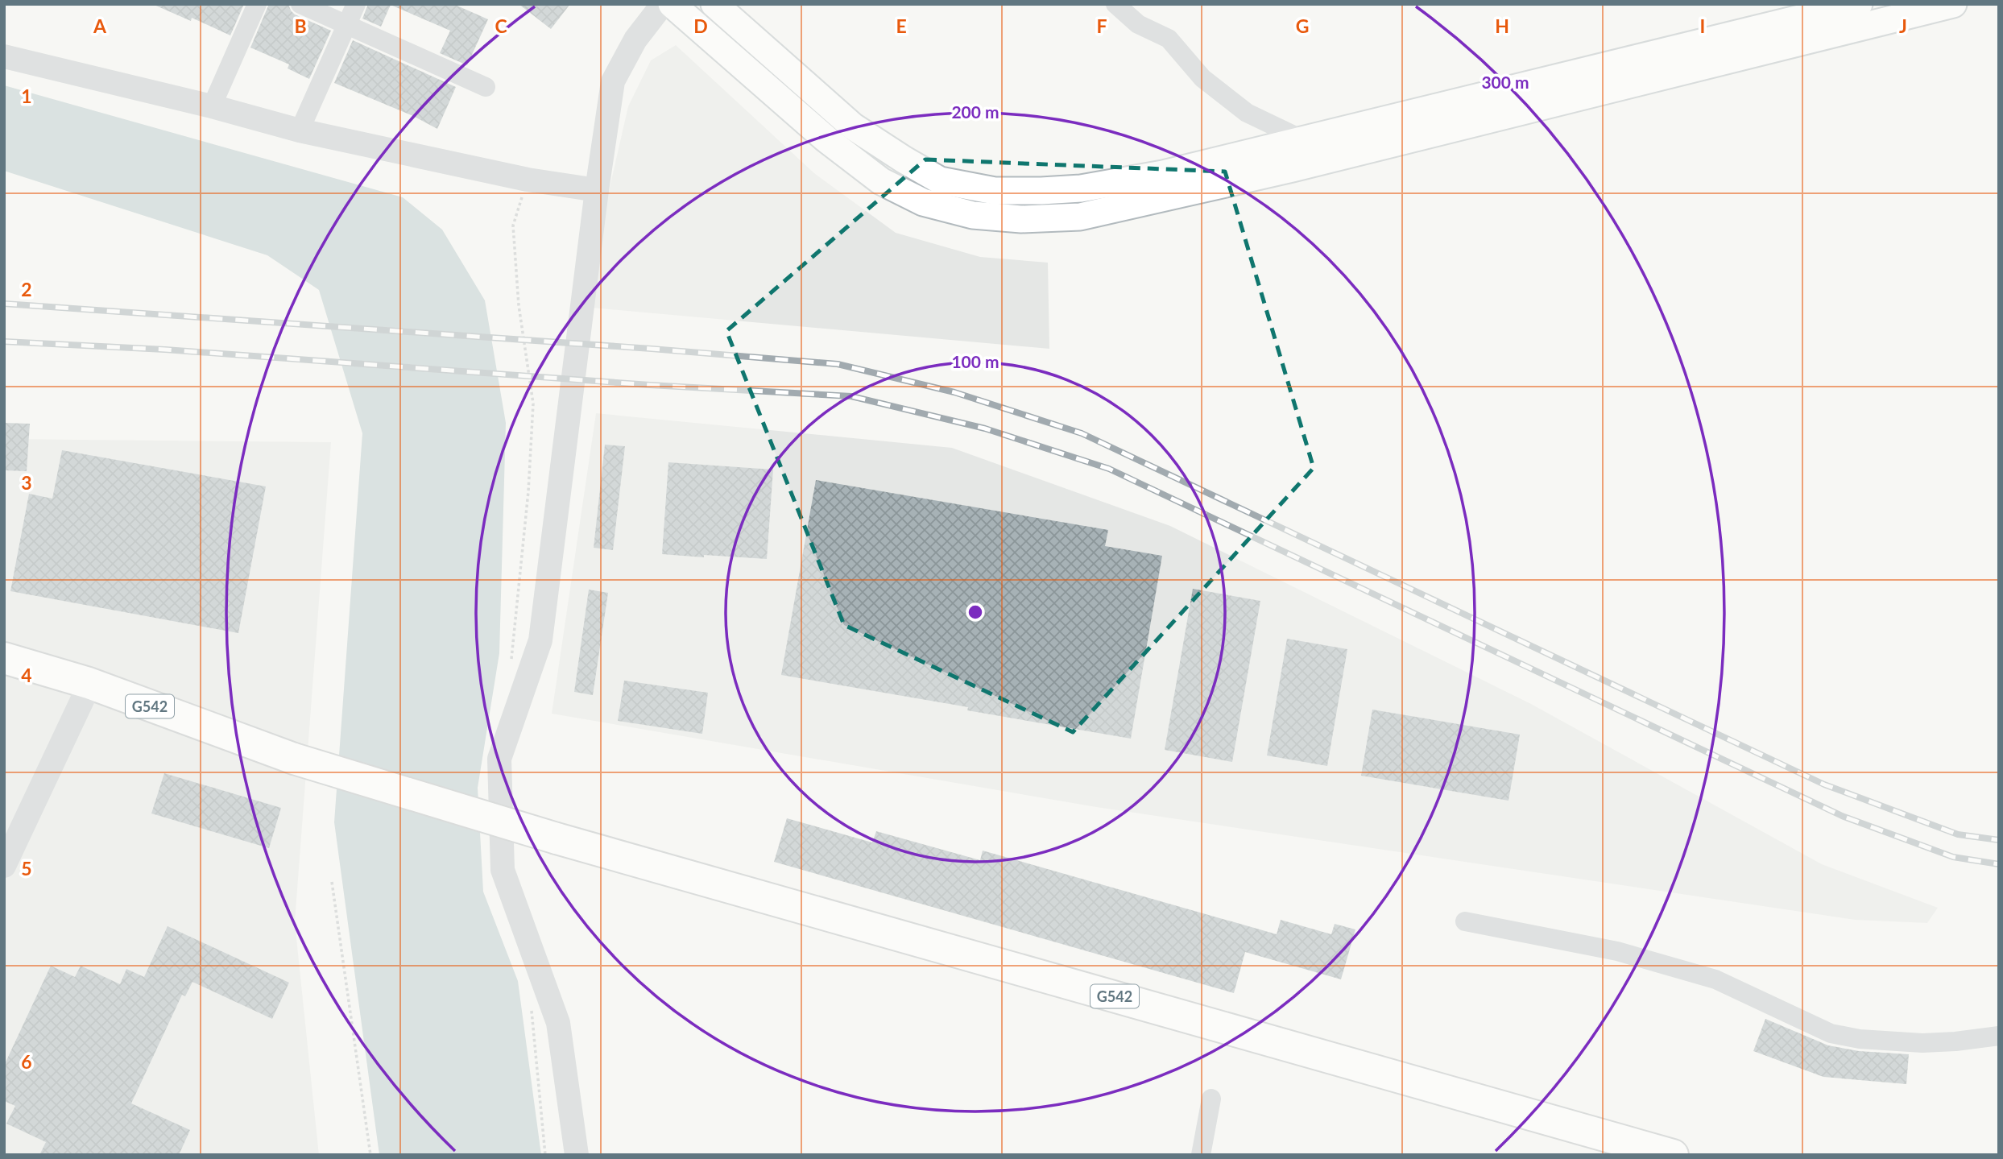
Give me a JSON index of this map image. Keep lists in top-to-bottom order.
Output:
{
  "streets": {
    "highway": ["G542"]
  },
  "grid": {
    "columns": [
      "A",
      "B",
      "C",
      "D",
      "E",
      "F",
      "G",
      "H",
      "I",
      "J"
    ],
    "rows": [
      "1",
      "2",
      "3",
      "4",
      "5",
      "6"
    ]
  },
  "rings": ["300 m", "200 m", "100 m"]
}
